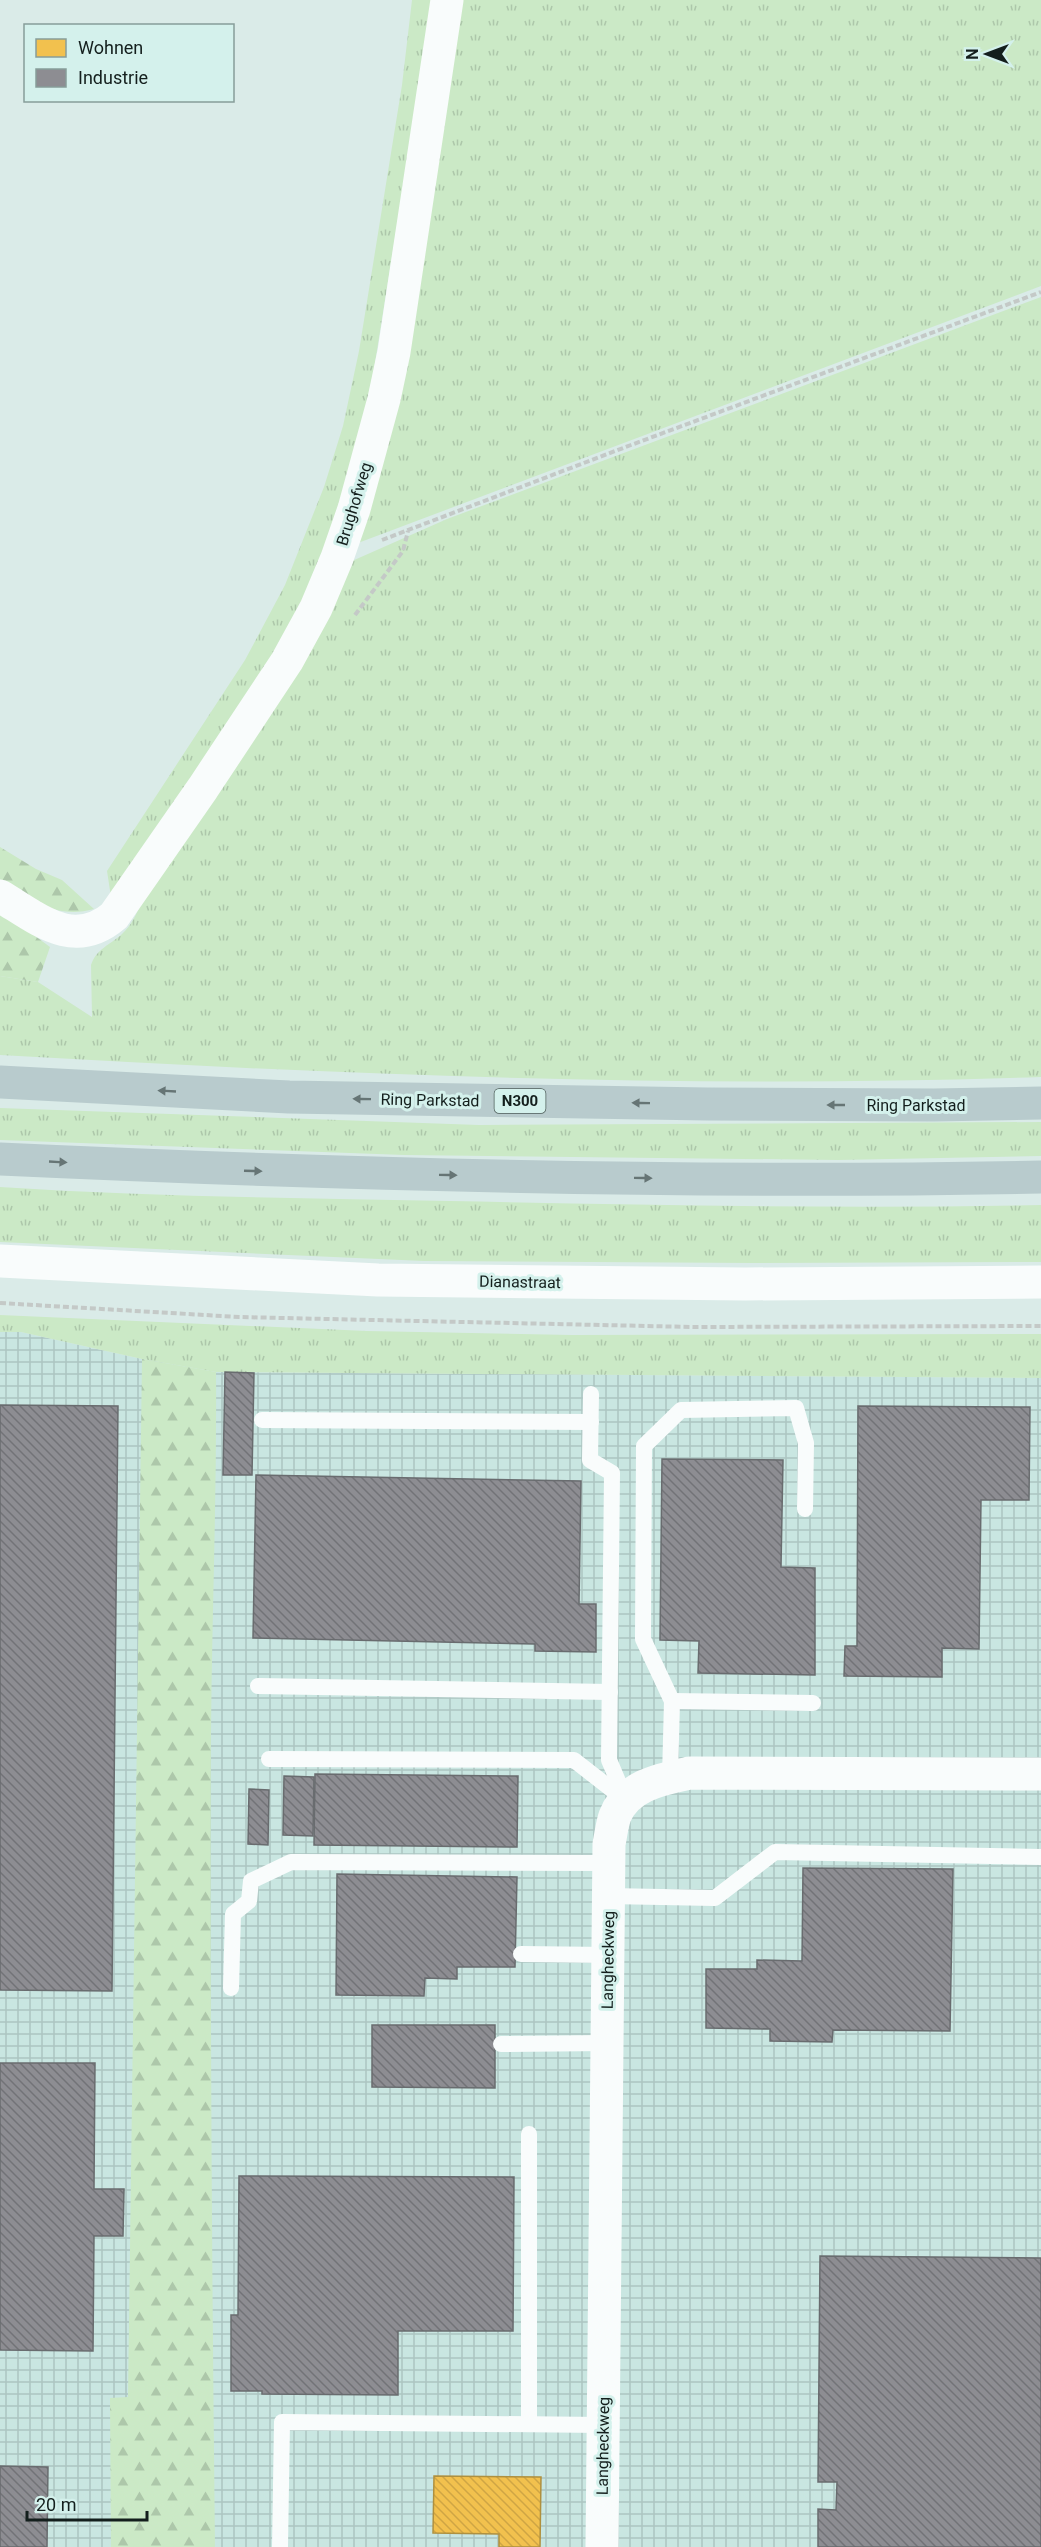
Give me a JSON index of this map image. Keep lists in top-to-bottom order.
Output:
{
  "streets": {
    "highway": ["Ring Parkstad", "N300"],
    "street": ["Brughofweg", "Dianastraat", "Langheckweg"]
  },
  "legend": ["Wohnen", "Industrie"],
  "scale_bar": "20 m",
  "north": "left"
}
